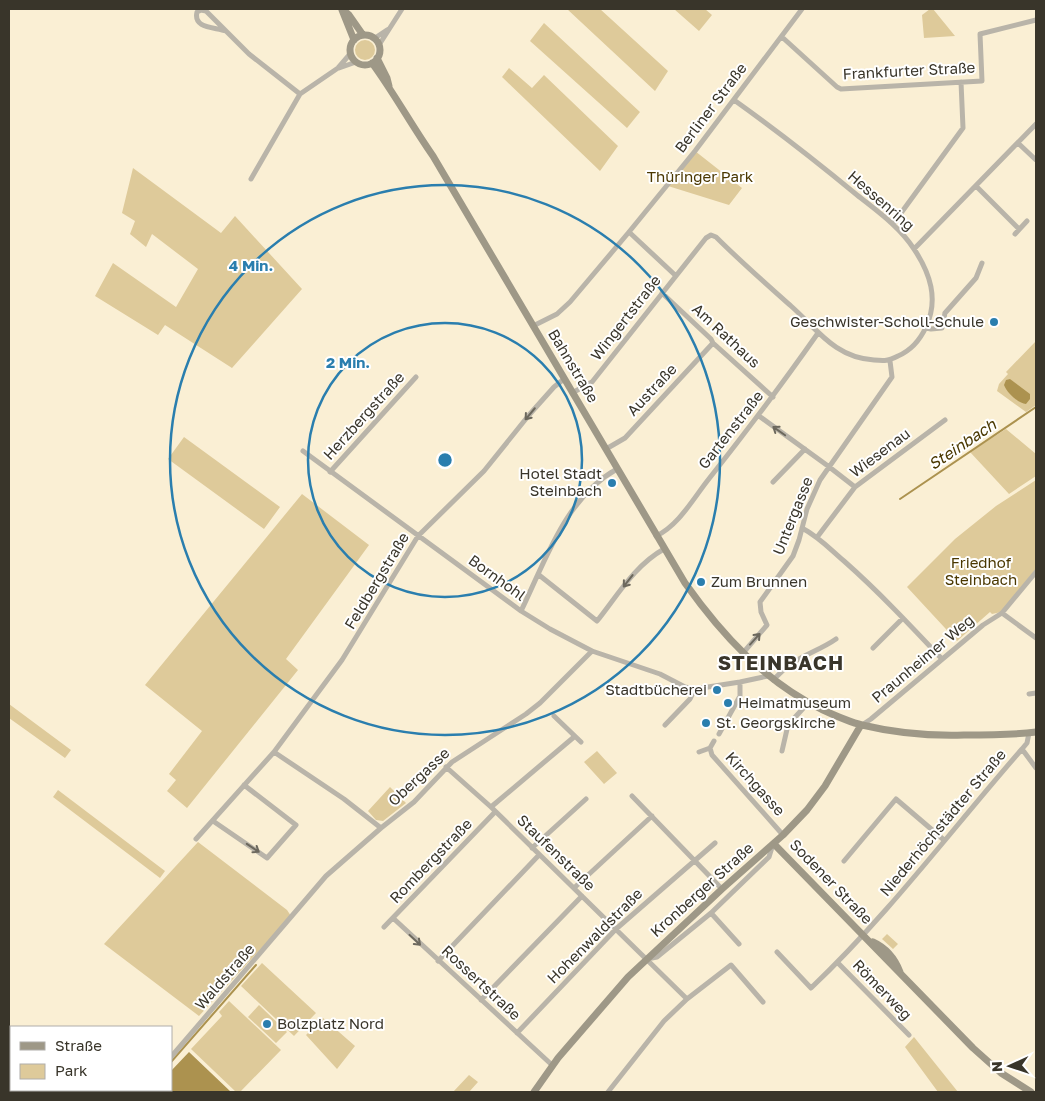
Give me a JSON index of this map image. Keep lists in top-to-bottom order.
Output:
{
  "streets": {
    "main road": ["Bahnstraße", "Sodener Straße", "Kronberger Straße"],
    "street": [
      "Frankfurter Straße",
      "Berliner Straße",
      "Hessenring",
      "Wingertstraße",
      "Am Rathaus",
      "Austraße",
      "Herzbergstraße",
      "Gartenstraße",
      "Wiesenau",
      "Untergasse",
      "Bornhohl",
      "Feldbergstraße",
      "Praunheimer Weg",
      "Obergasse",
      "Kirchgasse",
      "Niederhöchstädter Straße",
      "Staufenstraße",
      "Rombergstraße",
      "Hohenwaldstraße",
      "Waldstraße",
      "Rossertstraße",
      "Römerweg"
    ]
  },
  "crossings": [
    ["Frankfurter Straße", "Berliner Straße"],
    ["Berliner Straße", "Hessenring"],
    ["Berliner Straße", "Wingertstraße"],
    ["Berliner Straße", "Bahnstraße"],
    ["Hessenring", "Untergasse"],
    ["Wingertstraße", "Am Rathaus"],
    ["Wingertstraße", "Bahnstraße"],
    ["Wingertstraße", "Gartenstraße"],
    ["Am Rathaus", "Austraße"],
    ["Am Rathaus", "Gartenstraße"],
    ["Bahnstraße", "Austraße"],
    ["Bahnstraße", "Gartenstraße"],
    ["Bahnstraße", "Untergasse"],
    ["Bahnstraße", "Bornhohl"],
    ["Bahnstraße", "Feldbergstraße"],
    ["Bahnstraße", "Praunheimer Weg"],
    ["Bahnstraße", "Niederhöchstädter Straße"],
    ["Herzbergstraße", "Bornhohl"],
    ["Bornhohl", "Feldbergstraße"],
    ["Bornhohl", "Obergasse"],
    ["Bornhohl", "Kirchgasse"],
    ["Obergasse", "Staufenstraße"],
    ["Obergasse", "Waldstraße"],
    ["Niederhöchstädter Straße", "Sodener Straße"],
    ["Niederhöchstädter Straße", "Römerweg"],
    ["Staufenstraße", "Rombergstraße"],
    ["Staufenstraße", "Kronberger Straße"],
    ["Staufenstraße", "Hohenwaldstraße"],
    ["Rombergstraße", "Rossertstraße"],
    ["Sodener Straße", "Kronberger Straße"],
    ["Kronberger Straße", "Rossertstraße"],
    ["Hohenwaldstraße", "Rossertstraße"]
  ],
  "one_way": ["Untergasse", "Feldbergstraße"],
  "districts": ["STEINBACH"],
  "water": ["Steinbach"],
  "parks": ["Thüringer Park", "Friedhof Steinbach"],
  "places": [
    "Geschwister-Scholl-Schule",
    "Hotel Stadt Steinbach",
    "Zum Brunnen",
    "Stadtbücherei",
    "Heimatmuseum",
    "St. Georgskirche",
    "Bolzplatz Nord"
  ],
  "legend": ["Straße", "Park"],
  "north": "left",
  "rings": ["4 Min.", "2 Min."]
}
